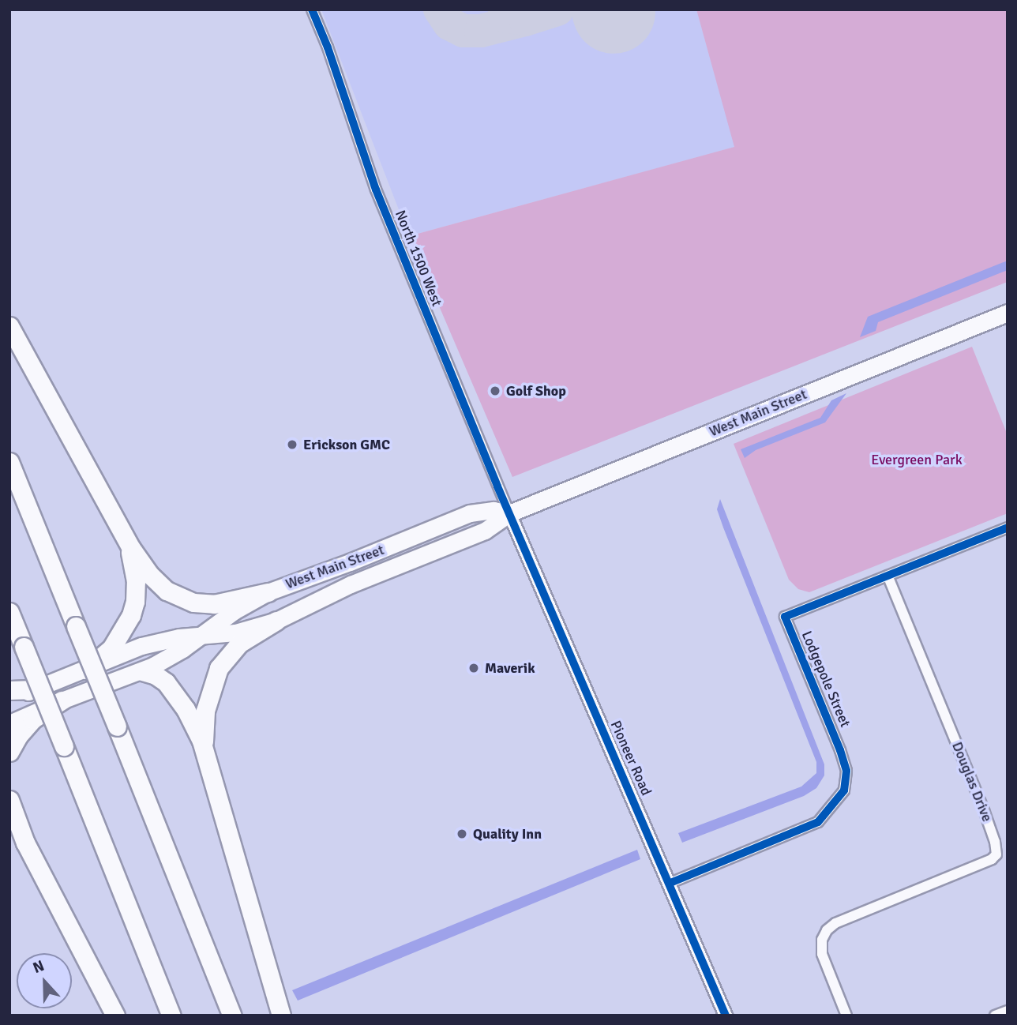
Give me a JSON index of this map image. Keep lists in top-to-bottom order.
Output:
{
  "streets": {
    "main road": ["West Main Street"],
    "street": [
      "North 1500 West",
      "Lodgepole Street",
      "Pioneer Road",
      "Douglas Drive"
    ]
  },
  "crossings": [
    ["North 1500 West", "West Main Street"],
    ["North 1500 West", "Pioneer Road"],
    ["West Main Street", "Pioneer Road"],
    ["Lodgepole Street", "Pioneer Road"],
    ["Lodgepole Street", "Douglas Drive"]
  ],
  "parks": ["Evergreen Park"],
  "places": [
    "Golf Shop",
    "Erickson GMC",
    "Maverik",
    "Quality Inn"
  ],
  "north": "top"
}
